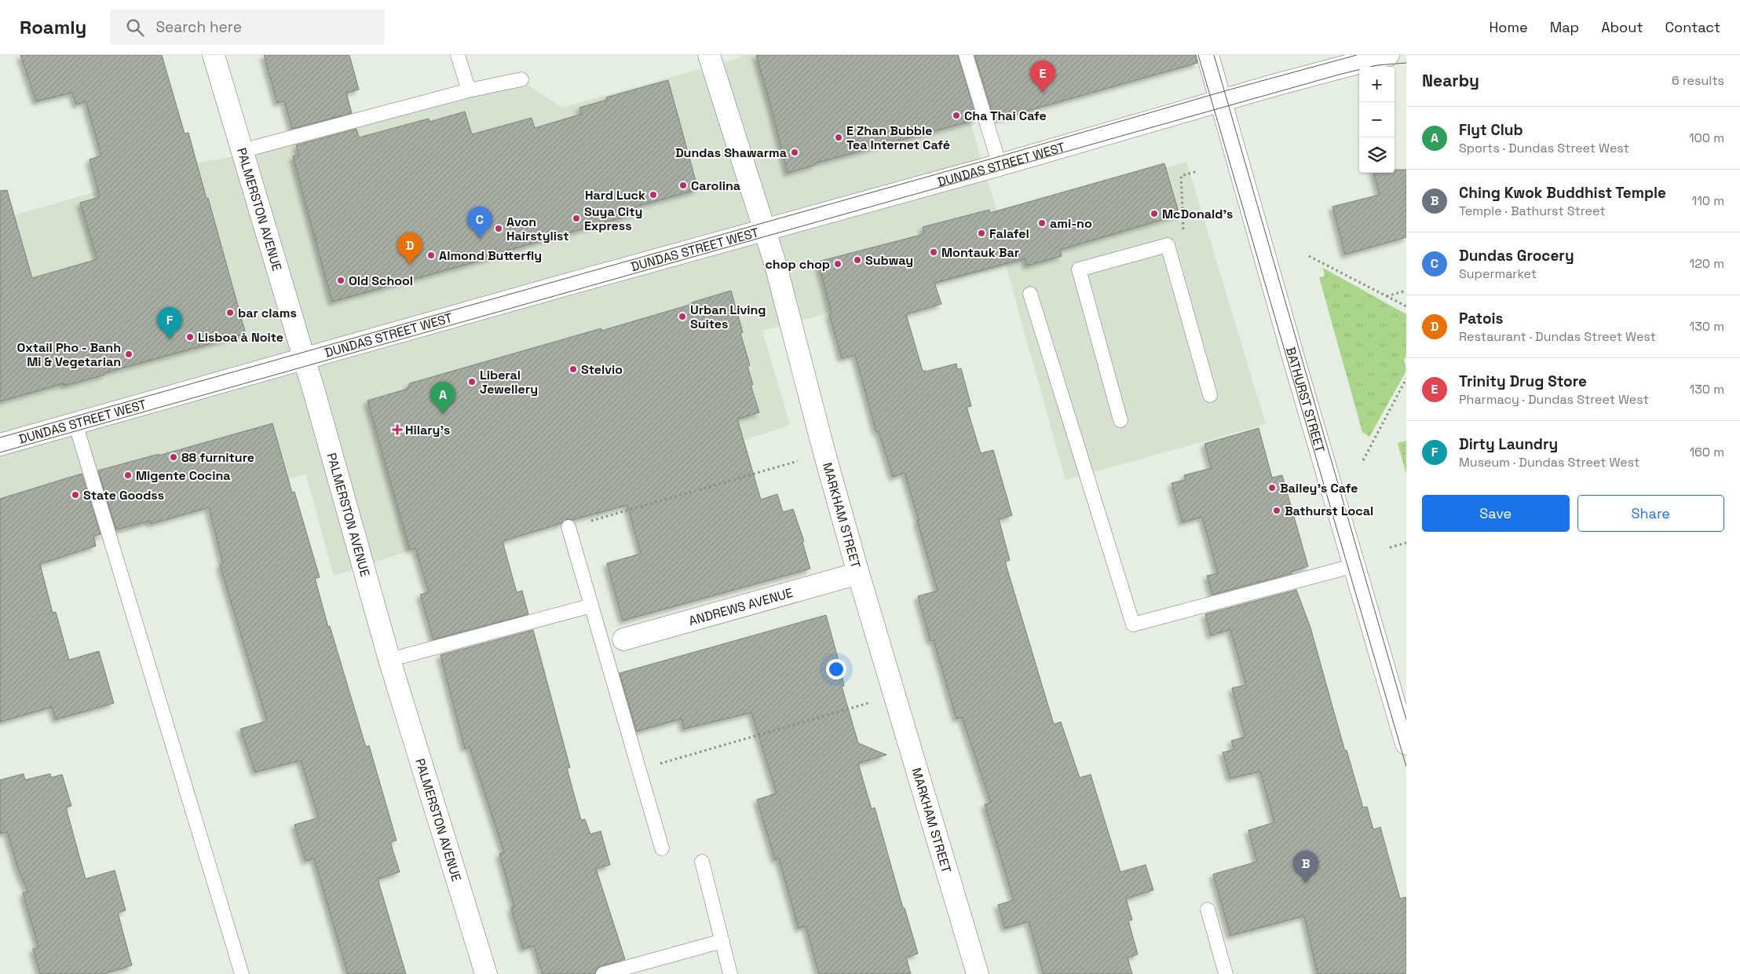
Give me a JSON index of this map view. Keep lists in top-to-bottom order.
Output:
{
  "streets": {
    "street": [
      "DUNDAS STREET WEST",
      "PALMERSTON AVENUE",
      "BATHURST STREET",
      "MARKHAM STREET",
      "ANDREWS AVENUE"
    ]
  },
  "crossings": [
    ["DUNDAS STREET WEST", "PALMERSTON AVENUE"],
    ["DUNDAS STREET WEST", "BATHURST STREET"],
    ["DUNDAS STREET WEST", "MARKHAM STREET"],
    ["MARKHAM STREET", "ANDREWS AVENUE"]
  ],
  "places": {
    "other": [
      "Cha Thai Cafe",
      "E Zhan Bubble Tea Internet Café",
      "Dundas Shawarma",
      "Carolina",
      "Hard Luck",
      "McDonald's",
      "Suya City Express",
      "ami-no",
      "Avon Hairstylist",
      "Falafel",
      "Montauk Bar",
      "Almond Butterfly",
      "Subway",
      "chop chop",
      "Old School",
      "bar clams",
      "Urban Living Suites",
      "Lisboa à Noite",
      "Oxtail Pho - Banh Mi & Vegetarian",
      "Stelvio",
      "Liberal Jewellery",
      "88 furniture",
      "Migente Cocina",
      "Bailey's Cafe",
      "State Goodss",
      "Bathurst Local"
    ],
    "health": ["Hilary's"]
  },
  "page": {
    "header": "Roamly",
    "search": "Search here",
    "nav": [
      "Home",
      "Map",
      "About",
      "Contact"
    ],
    "heading": ["Nearby", "6 results"],
    "pins": [
      "E",
      "C",
      "D",
      "F",
      "A",
      "B"
    ],
    "map_buttons": ["+", "−"],
    "list": [
      {
        "mark": "A",
        "name": "Flyt Club",
        "note": "Sports · Dundas Street West",
        "value": "100 m"
      },
      {
        "mark": "B",
        "name": "Ching Kwok Buddhist Temple",
        "note": "Temple · Bathurst Street",
        "value": "110 m"
      },
      {
        "mark": "C",
        "name": "Dundas Grocery",
        "note": "Supermarket",
        "value": "120 m"
      },
      {
        "mark": "D",
        "name": "Patois",
        "note": "Restaurant · Dundas Street West",
        "value": "130 m"
      },
      {
        "mark": "E",
        "name": "Trinity Drug Store",
        "note": "Pharmacy · Dundas Street West",
        "value": "130 m"
      },
      {
        "mark": "F",
        "name": "Dirty Laundry",
        "note": "Museum · Dundas Street West",
        "value": "160 m"
      }
    ],
    "buttons": ["Save", "Share"]
  }
}
